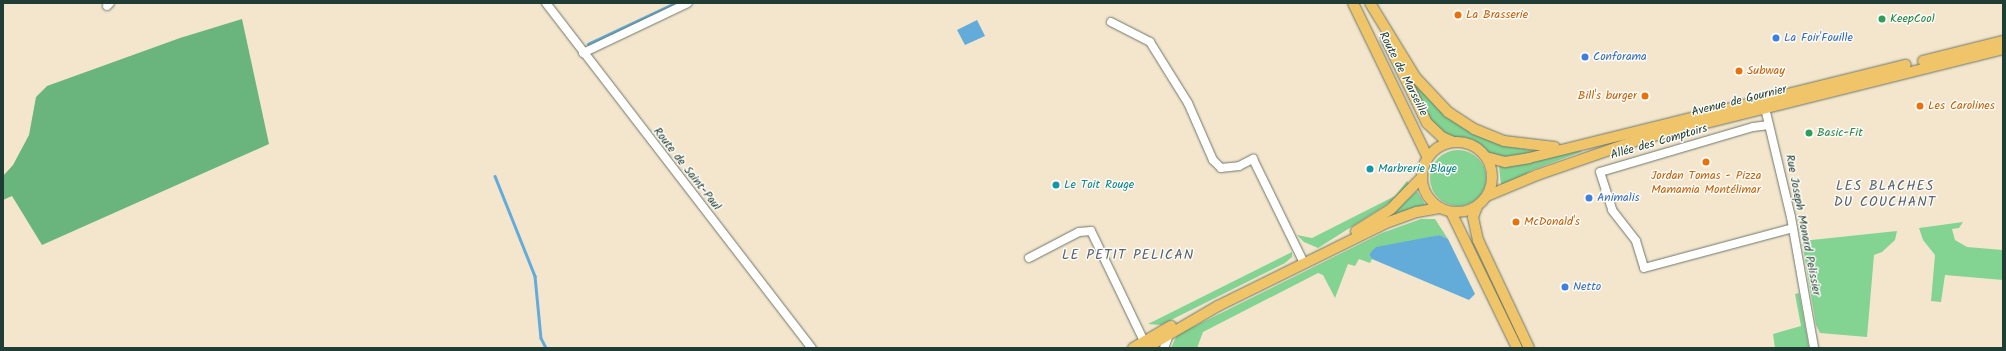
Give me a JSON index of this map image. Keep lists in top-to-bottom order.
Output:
{
  "streets": {
    "main road": ["Route de Marseille", "Avenue de Gournier"],
    "street": ["Allée des Comptoirs", "Route de Saint-Paul", "Rue Joseph Monard Pelissier"]
  },
  "crossings": [
    ["Route de Marseille", "Avenue de Gournier"],
    ["Avenue de Gournier", "Rue Joseph Monard Pelissier"],
    ["Allée des Comptoirs", "Rue Joseph Monard Pelissier"]
  ],
  "districts": ["LES BLACHES DU COUCHANT", "LE PETIT PELICAN"],
  "places": [
    "La Brasserie",
    "KeepCool",
    "La Foir'Fouille",
    "Conforama",
    "Subway",
    "Bill's burger",
    "Les Carolines",
    "Basic-Fit",
    "Jordan Tomas - Pizza Mamamia Montélimar",
    "Marbrerie Blaye",
    "Le Toit Rouge",
    "Animalis",
    "McDonald's",
    "Netto"
  ]
}
